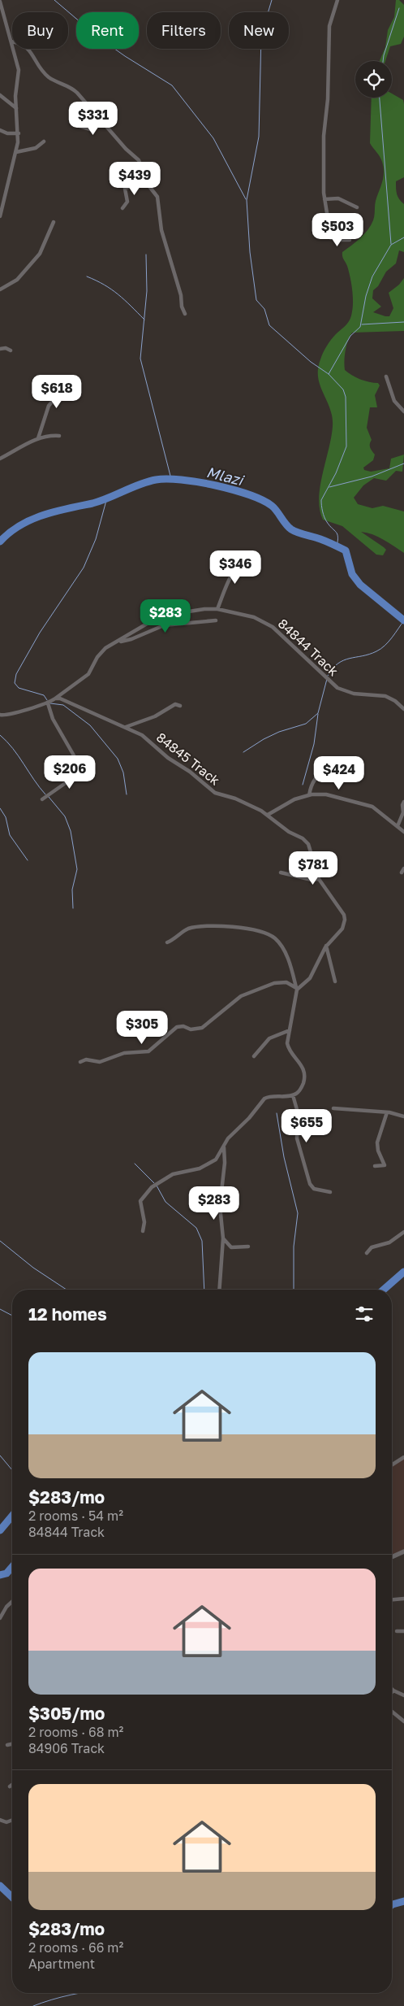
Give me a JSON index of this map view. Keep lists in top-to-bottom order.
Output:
{
  "streets": {
    "street": ["84844 Track", "84845 Track"]
  },
  "crossings": [
    ["84844 Track", "84845 Track"]
  ],
  "water": ["Mlazi"],
  "page": {
    "chip": [
      "Buy",
      "Rent",
      "Filters",
      "New"
    ],
    "price": [
      "$331",
      "$439",
      "$503",
      "$618",
      "$346",
      "$283",
      "$206",
      "$424",
      "$781",
      "$305",
      "$655",
      "$283"
    ],
    "heading": "12 homes",
    "list": [
      {
        "name": "$283/mo",
        "note": "2 rooms · 54 m² · 84844 Track"
      },
      {
        "name": "$305/mo",
        "note": "2 rooms · 68 m² · 84906 Track"
      },
      {
        "name": "$283/mo",
        "note": "2 rooms · 66 m² · Apartment"
      }
    ]
  }
}
